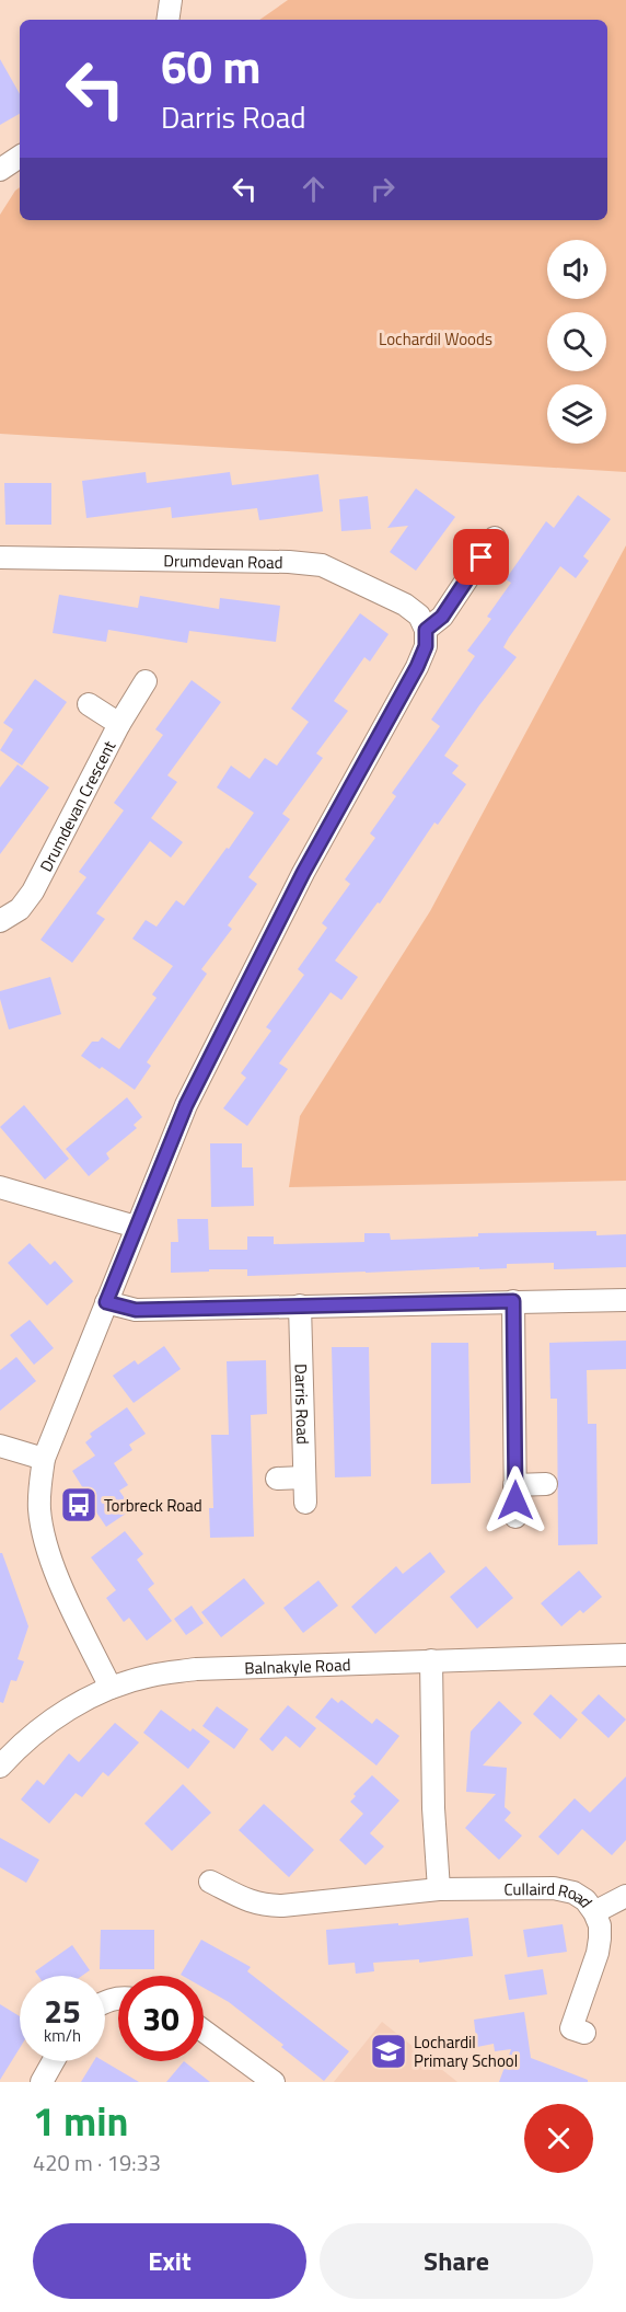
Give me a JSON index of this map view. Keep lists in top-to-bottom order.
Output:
{
  "streets": {
    "street": [
      "Drumdevan Road",
      "Drumdevan Crescent",
      "Darris Road",
      "Balnakyle Road",
      "Cullaird Road"
    ]
  },
  "parks": ["Lochardil Woods"],
  "places": {
    "bus stop": ["Torbreck Road"],
    "school or university": ["Lochardil Primary School"]
  },
  "page": {
    "turn": ["60 m", "Darris Road"],
    "speed": "25 km/h",
    "limit": "30",
    "heading": ["1 min", "420 m · 19:33"],
    "buttons": ["Exit", "Share"]
  }
}
